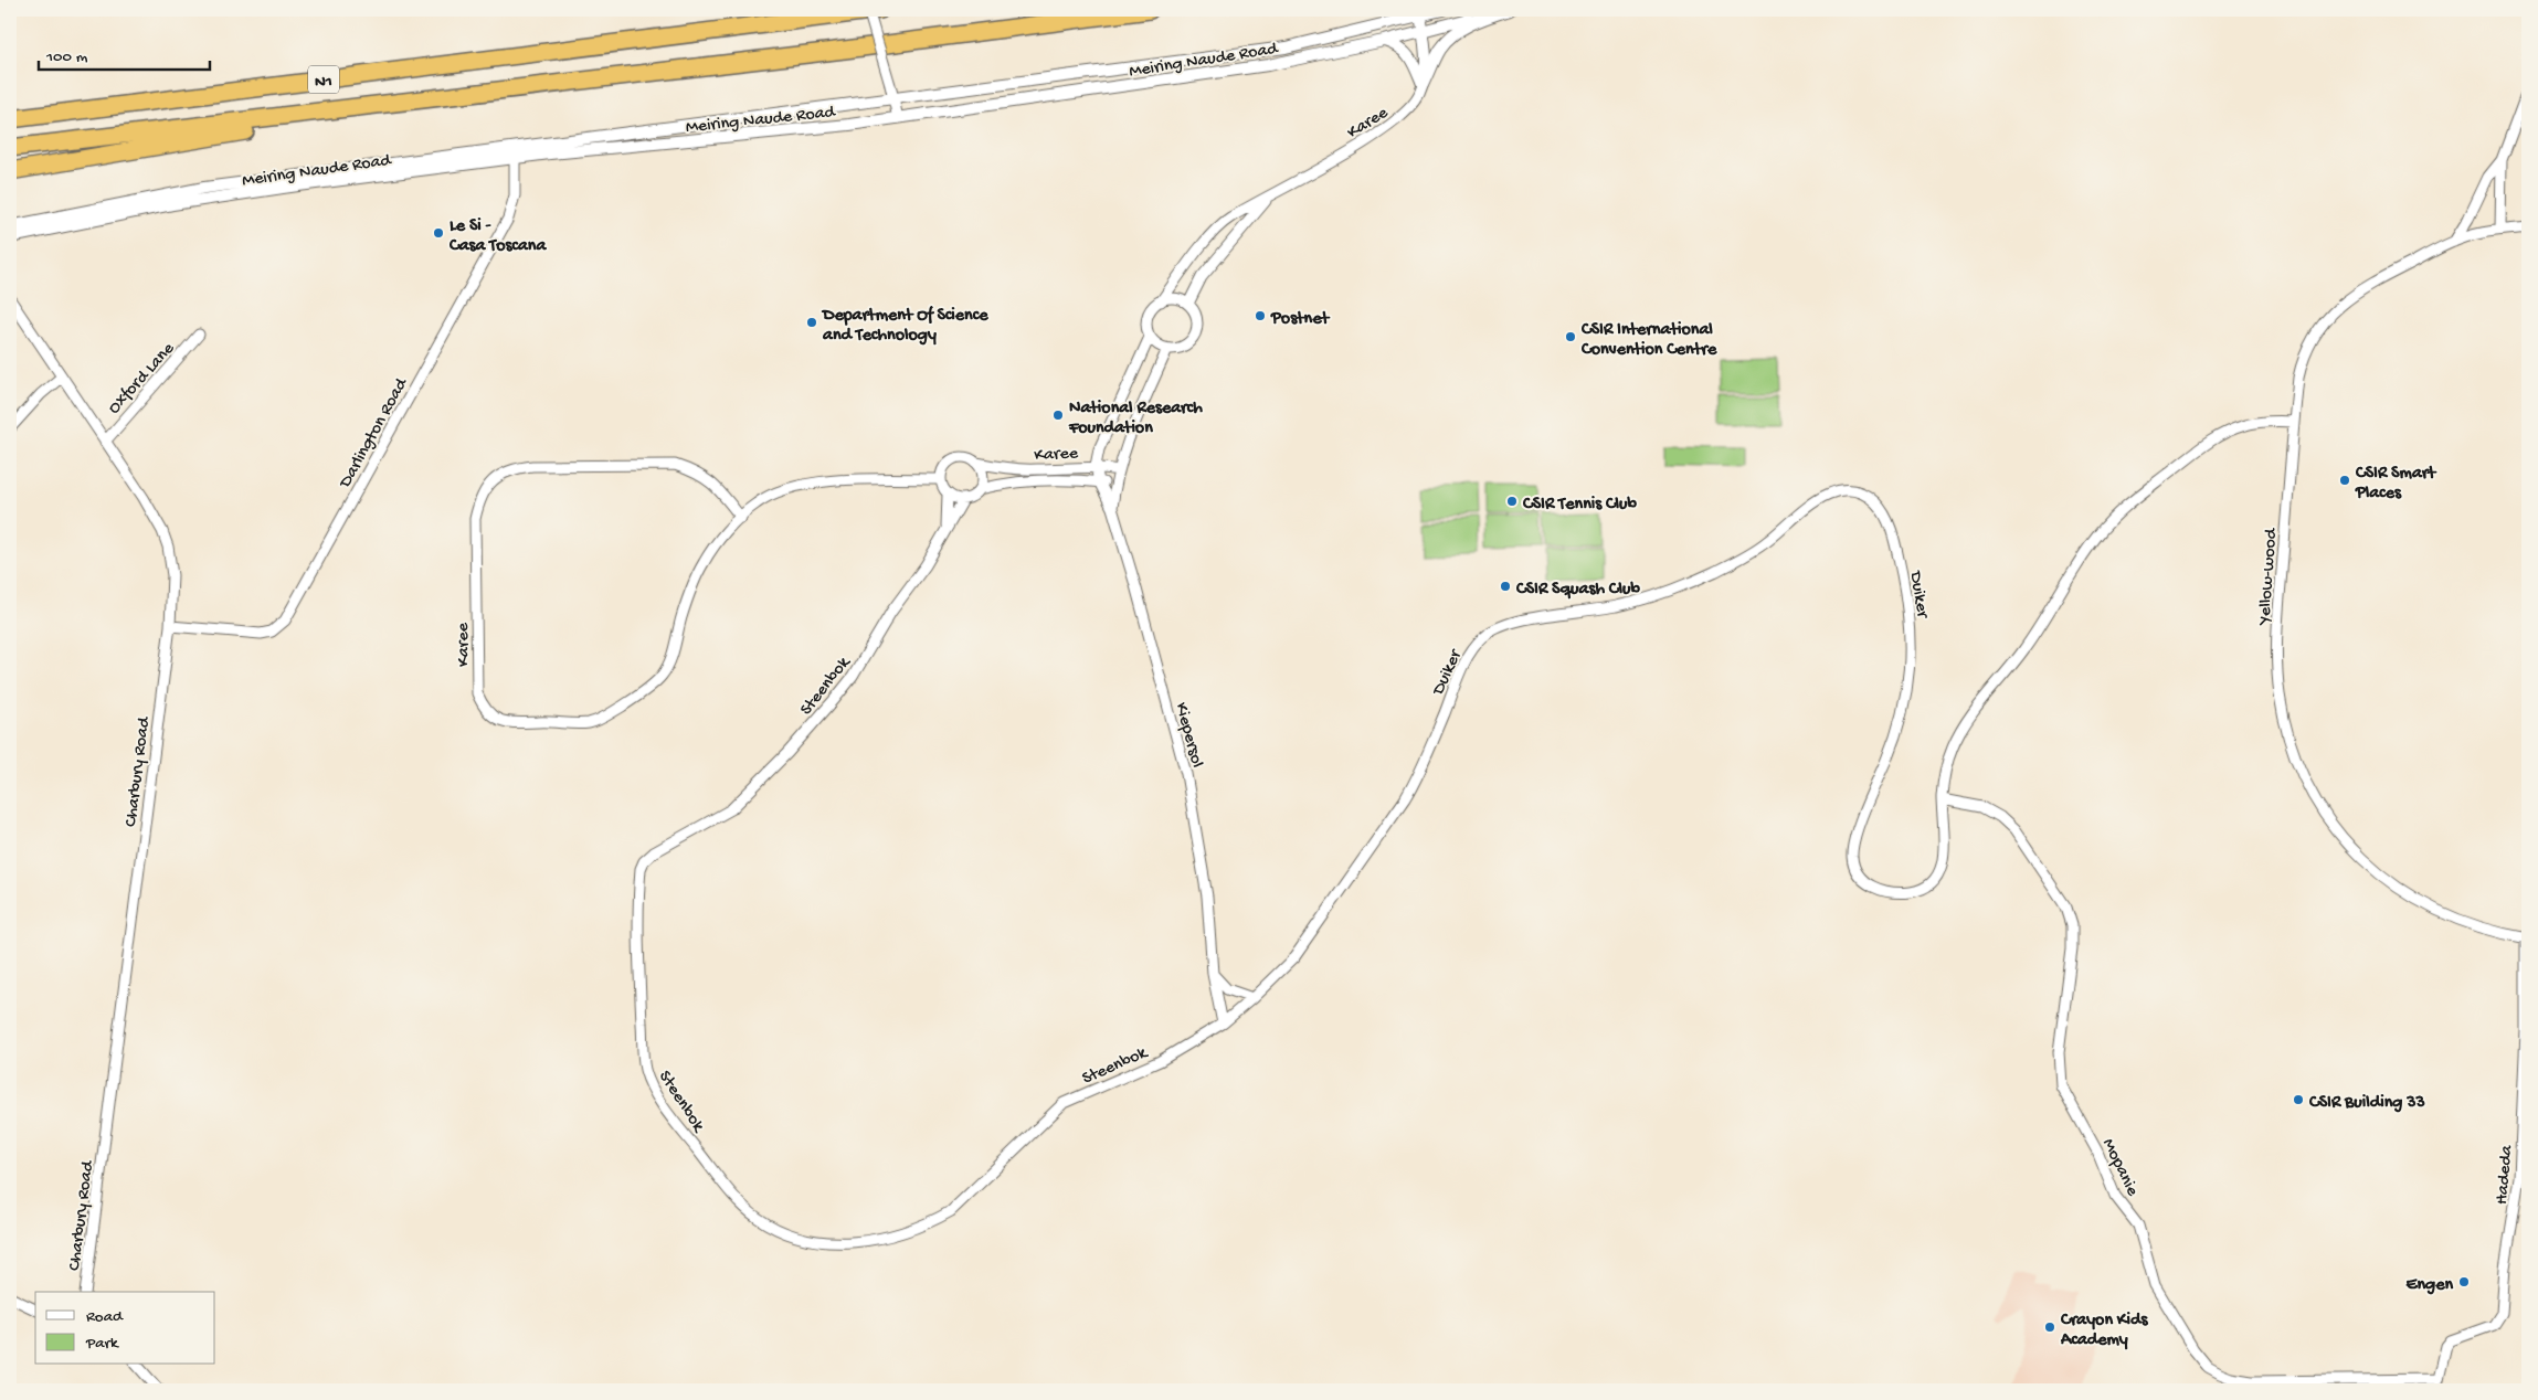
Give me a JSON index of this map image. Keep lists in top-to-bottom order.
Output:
{
  "streets": {
    "highway": ["N1"],
    "street": [
      "Meiring Naude Road",
      "Karee",
      "Oxford Lane",
      "Darlington Road",
      "Yellow-wood",
      "Duiker",
      "Steenbok",
      "Kiepersol",
      "Charbury Road",
      "Mopanie",
      "Hadeda"
    ]
  },
  "crossings": [
    ["Meiring Naude Road", "Karee"],
    ["Meiring Naude Road", "Darlington Road"],
    ["Karee", "Steenbok"],
    ["Oxford Lane", "Charbury Road"],
    ["Darlington Road", "Charbury Road"],
    ["Yellow-wood", "Duiker"],
    ["Yellow-wood", "Hadeda"],
    ["Duiker", "Steenbok"],
    ["Duiker", "Kiepersol"],
    ["Duiker", "Mopanie"],
    ["Steenbok", "Kiepersol"],
    ["Mopanie", "Hadeda"]
  ],
  "places": [
    "Le Si - Casa Toscana",
    "Postnet",
    "Department Of Science and Technology",
    "CSIR International Convention Centre",
    "National Research Foundation",
    "CSIR Smart Places",
    "CSIR Tennis Club",
    "CSIR Squash Club",
    "CSIR Building 33",
    "Engen",
    "Crayon Kids Academy"
  ],
  "legend": ["Road", "Park"],
  "scale_bar": "100 m"
}
